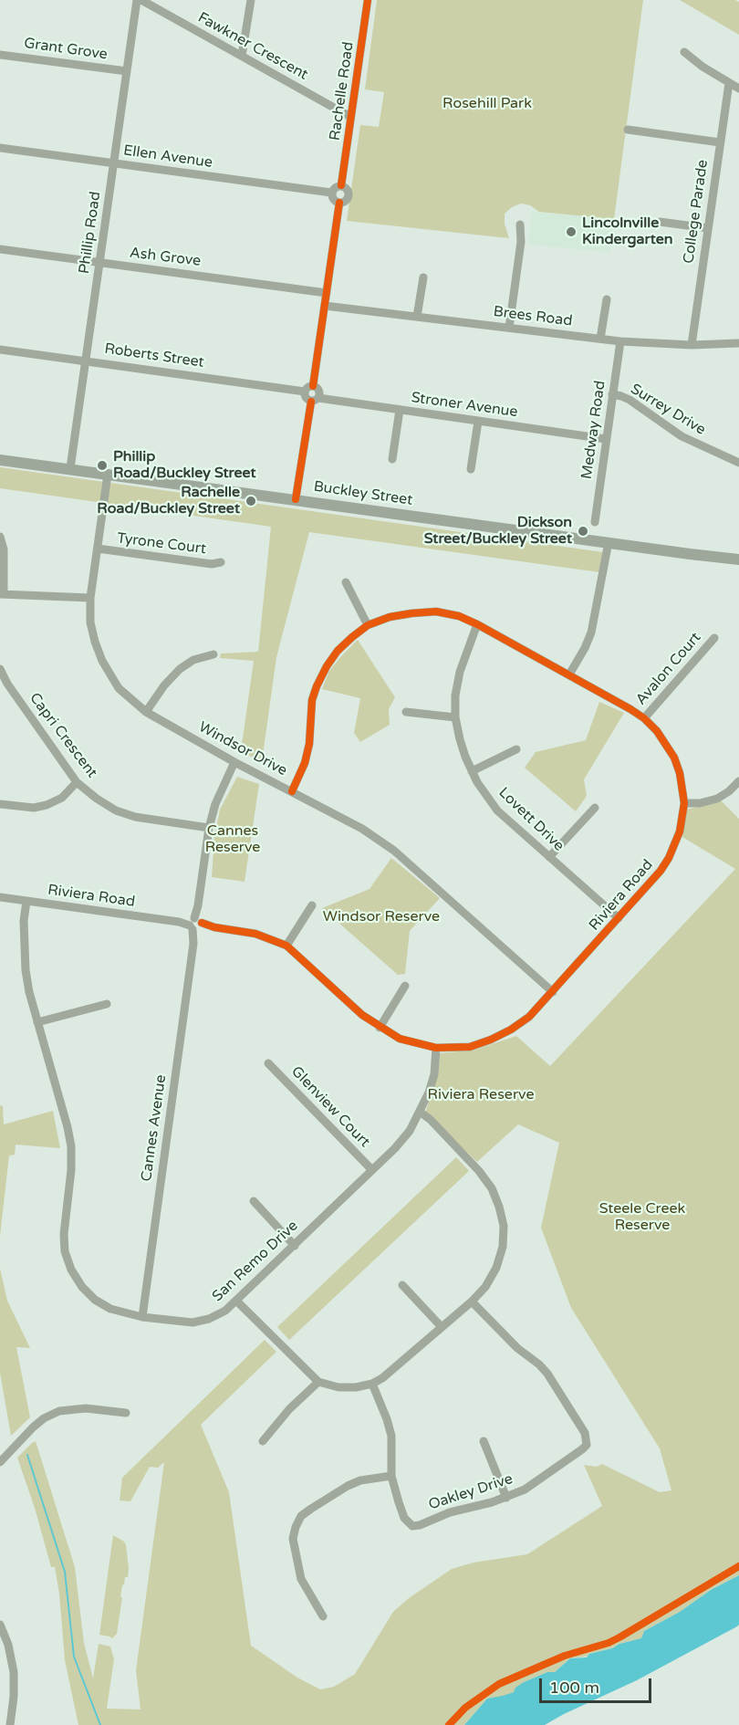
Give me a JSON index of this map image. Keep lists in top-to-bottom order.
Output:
{
  "streets": {
    "main road": ["Buckley Street"],
    "street": [
      "Fawkner Crescent",
      "Grant Grove",
      "Rachelle Road",
      "Ellen Avenue",
      "College Parade",
      "Phillip Road",
      "Ash Grove",
      "Brees Road",
      "Roberts Street",
      "Stroner Avenue",
      "Surrey Drive",
      "Medway Road",
      "Tyrone Court",
      "Avalon Court",
      "Capri Crescent",
      "Windsor Drive",
      "Lovett Drive",
      "Riviera Road",
      "Glenview Court",
      "Cannes Avenue",
      "San Remo Drive",
      "Oakley Drive"
    ]
  },
  "crossings": [
    ["Fawkner Crescent", "Rachelle Road"],
    ["Grant Grove", "Phillip Road"],
    ["Rachelle Road", "Ellen Avenue"],
    ["Ellen Avenue", "Phillip Road"],
    ["College Parade", "Brees Road"],
    ["Phillip Road", "Ash Grove"],
    ["Phillip Road", "Roberts Street"],
    ["Phillip Road", "Buckley Street"],
    ["Brees Road", "Medway Road"],
    ["Roberts Street", "Stroner Avenue"],
    ["Stroner Avenue", "Medway Road"],
    ["Surrey Drive", "Medway Road"],
    ["Buckley Street", "Windsor Drive"],
    ["Tyrone Court", "Windsor Drive"],
    ["Avalon Court", "Riviera Road"],
    ["Capri Crescent", "Cannes Avenue"],
    ["Windsor Drive", "Riviera Road"],
    ["Windsor Drive", "Cannes Avenue"],
    ["Lovett Drive", "Riviera Road"],
    ["Riviera Road", "Cannes Avenue"],
    ["Riviera Road", "San Remo Drive"],
    ["Glenview Court", "San Remo Drive"],
    ["Cannes Avenue", "San Remo Drive"]
  ],
  "parks": [
    "Rosehill Park",
    "Cannes Reserve",
    "Windsor Reserve",
    "Riviera Reserve",
    "Steele Creek Reserve"
  ],
  "places": [
    "Lincolnville Kindergarten",
    "Phillip Road/Buckley Street",
    "Rachelle Road/Buckley Street",
    "Dickson Street/Buckley Street"
  ],
  "scale_bar": "100 m"
}
